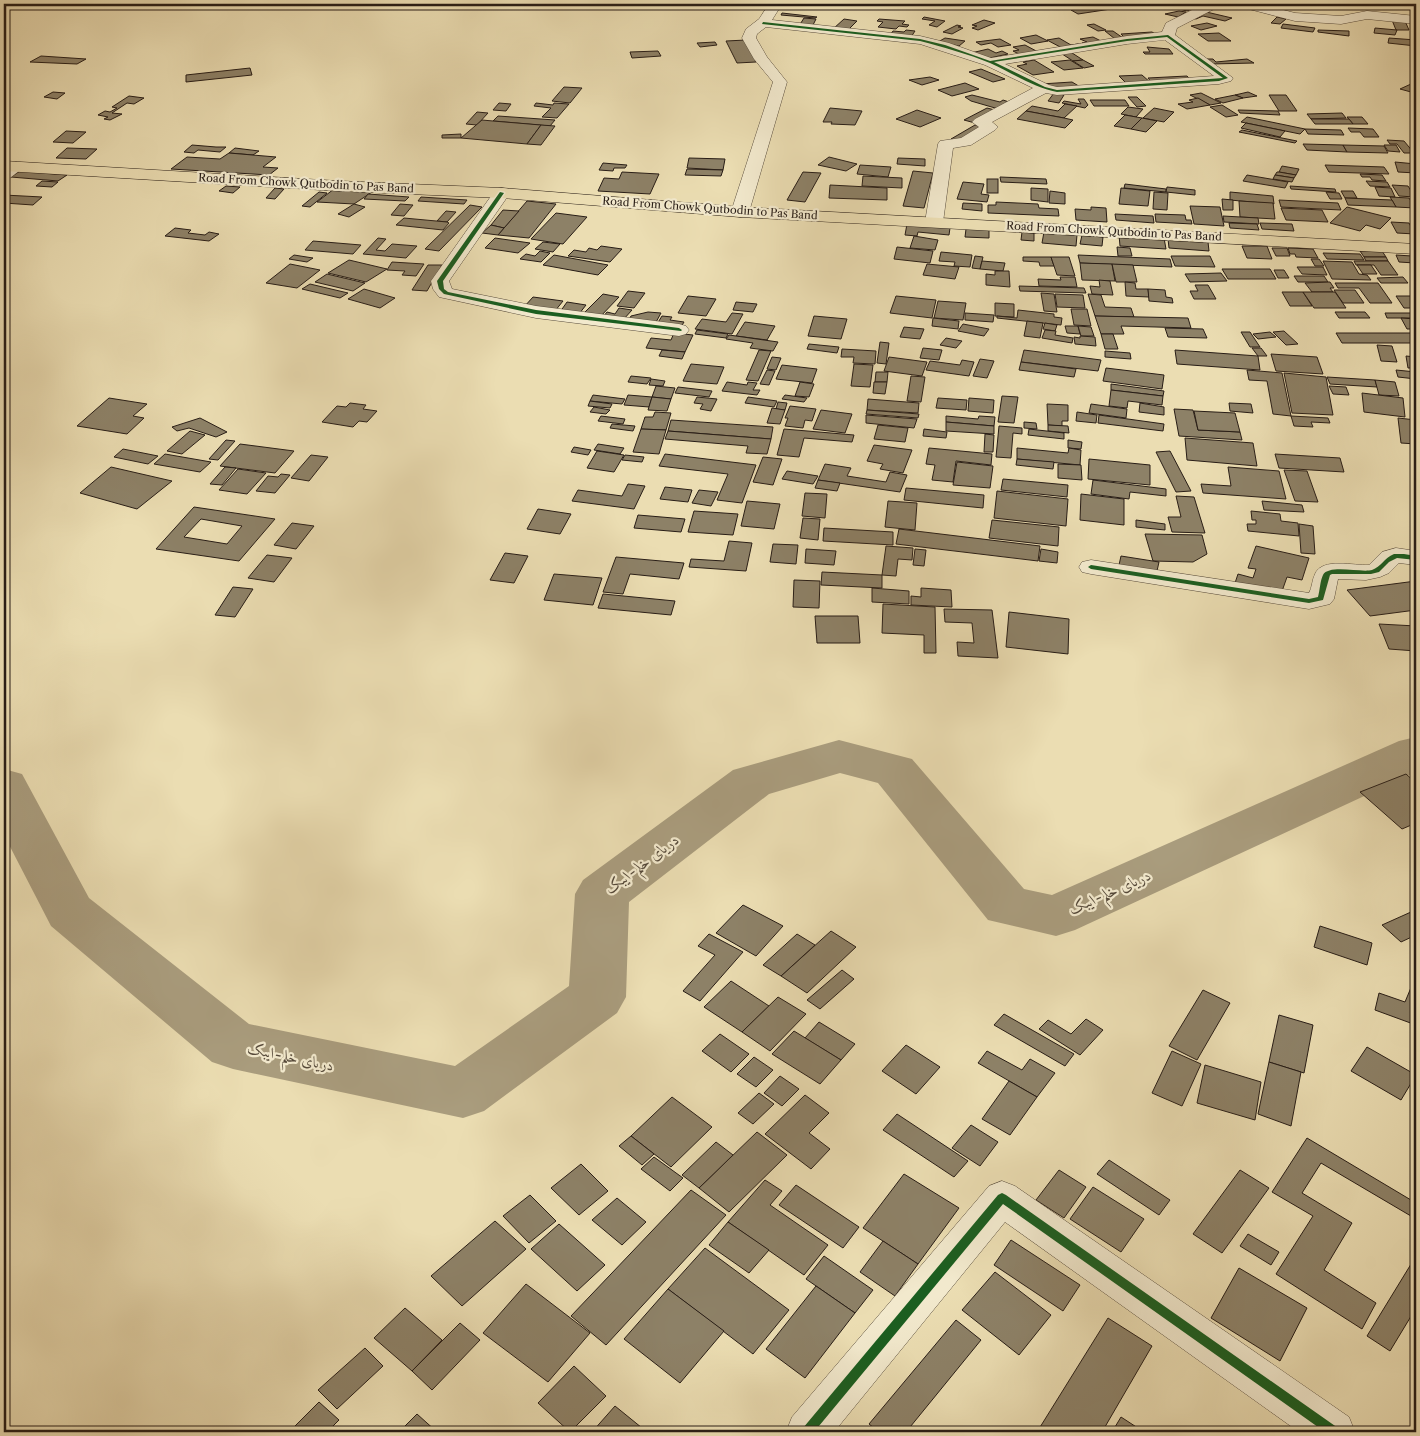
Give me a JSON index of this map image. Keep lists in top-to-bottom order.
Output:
{
  "streets": {
    "main road": ["Road From Chowk Qutbodin to Pas Band"]
  },
  "water": ["دریای خلم-ایبک"]
}
